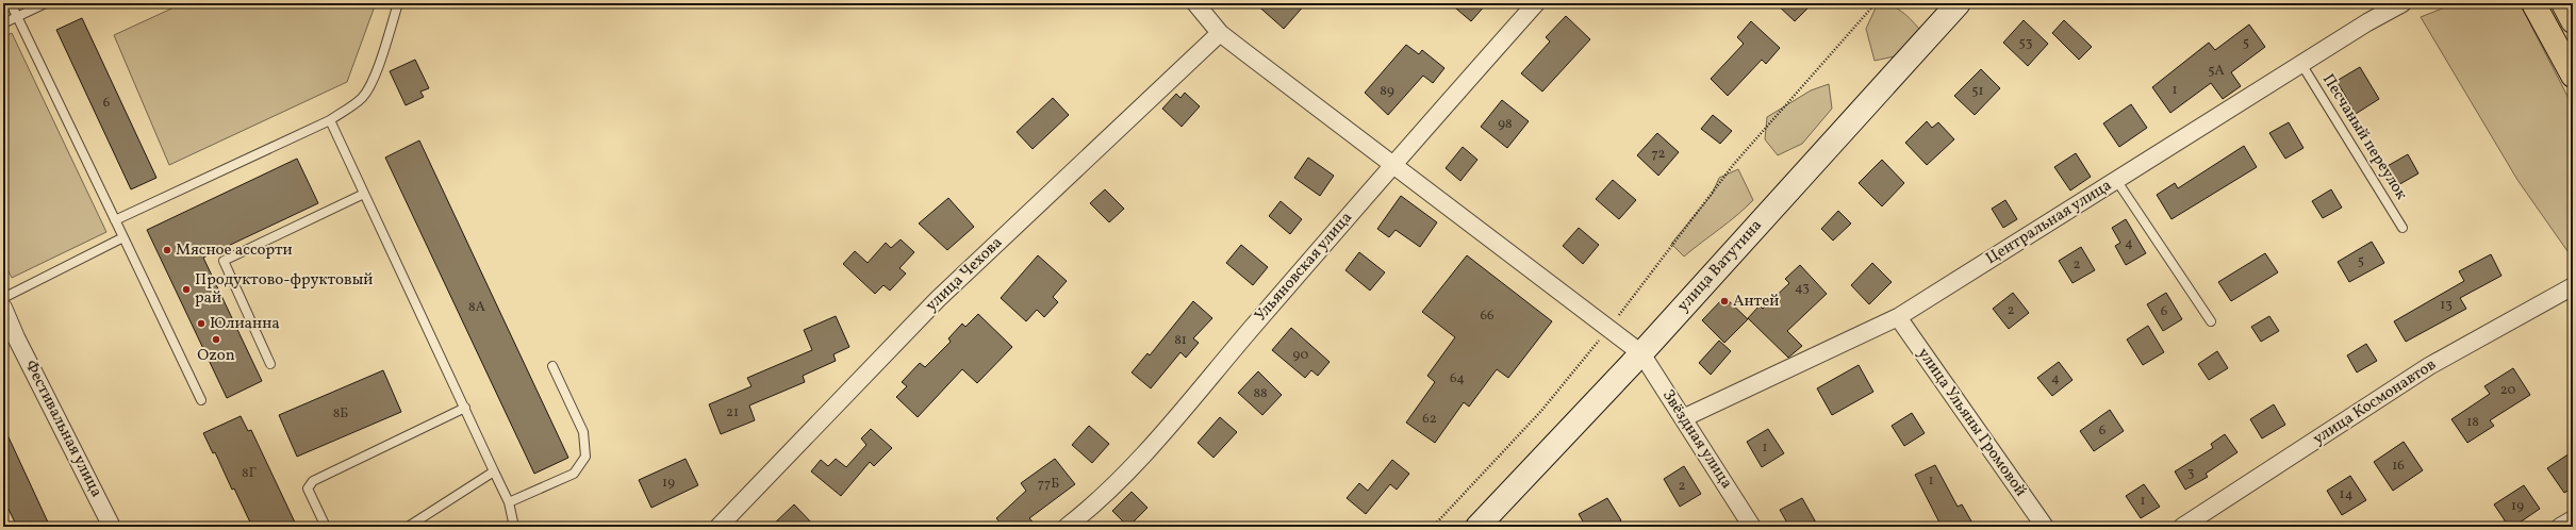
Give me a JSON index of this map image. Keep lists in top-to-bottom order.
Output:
{
  "streets": {
    "main road": ["улица Ватутина"],
    "street": [
      "Центральная улица",
      "Ульяновская улица",
      "улица Чехова",
      "улица Космонавтов",
      "улица Ульяны Громовой",
      "Фестивальная улица",
      "Звёздная улица"
    ],
    "lane": ["Песчаный переулок"]
  },
  "crossings": [
    ["Песчаный переулок", "Центральная улица"],
    ["Центральная улица", "улица Ульяны Громовой"],
    ["Центральная улица", "Звёздная улица"],
    ["улица Ватутина", "Звёздная улица"]
  ],
  "places": [
    "Мясное ассорти",
    "Продуктово-фруктовый рай",
    "Антей",
    "Юлианна",
    "Ozon"
  ],
  "house_numbers": [
    "53",
    "5",
    "5А",
    "1",
    "89",
    "51",
    "6",
    "98",
    "72",
    "4",
    "5",
    "2",
    "43",
    "13",
    "8А",
    "2",
    "6",
    "66",
    "81",
    "90",
    "64",
    "4",
    "20",
    "88",
    "21",
    "8Б",
    "62",
    "18",
    "6",
    "1",
    "16",
    "8Г",
    "3",
    "1",
    "19",
    "77Б",
    "2",
    "14",
    "1",
    "19"
  ]
}
